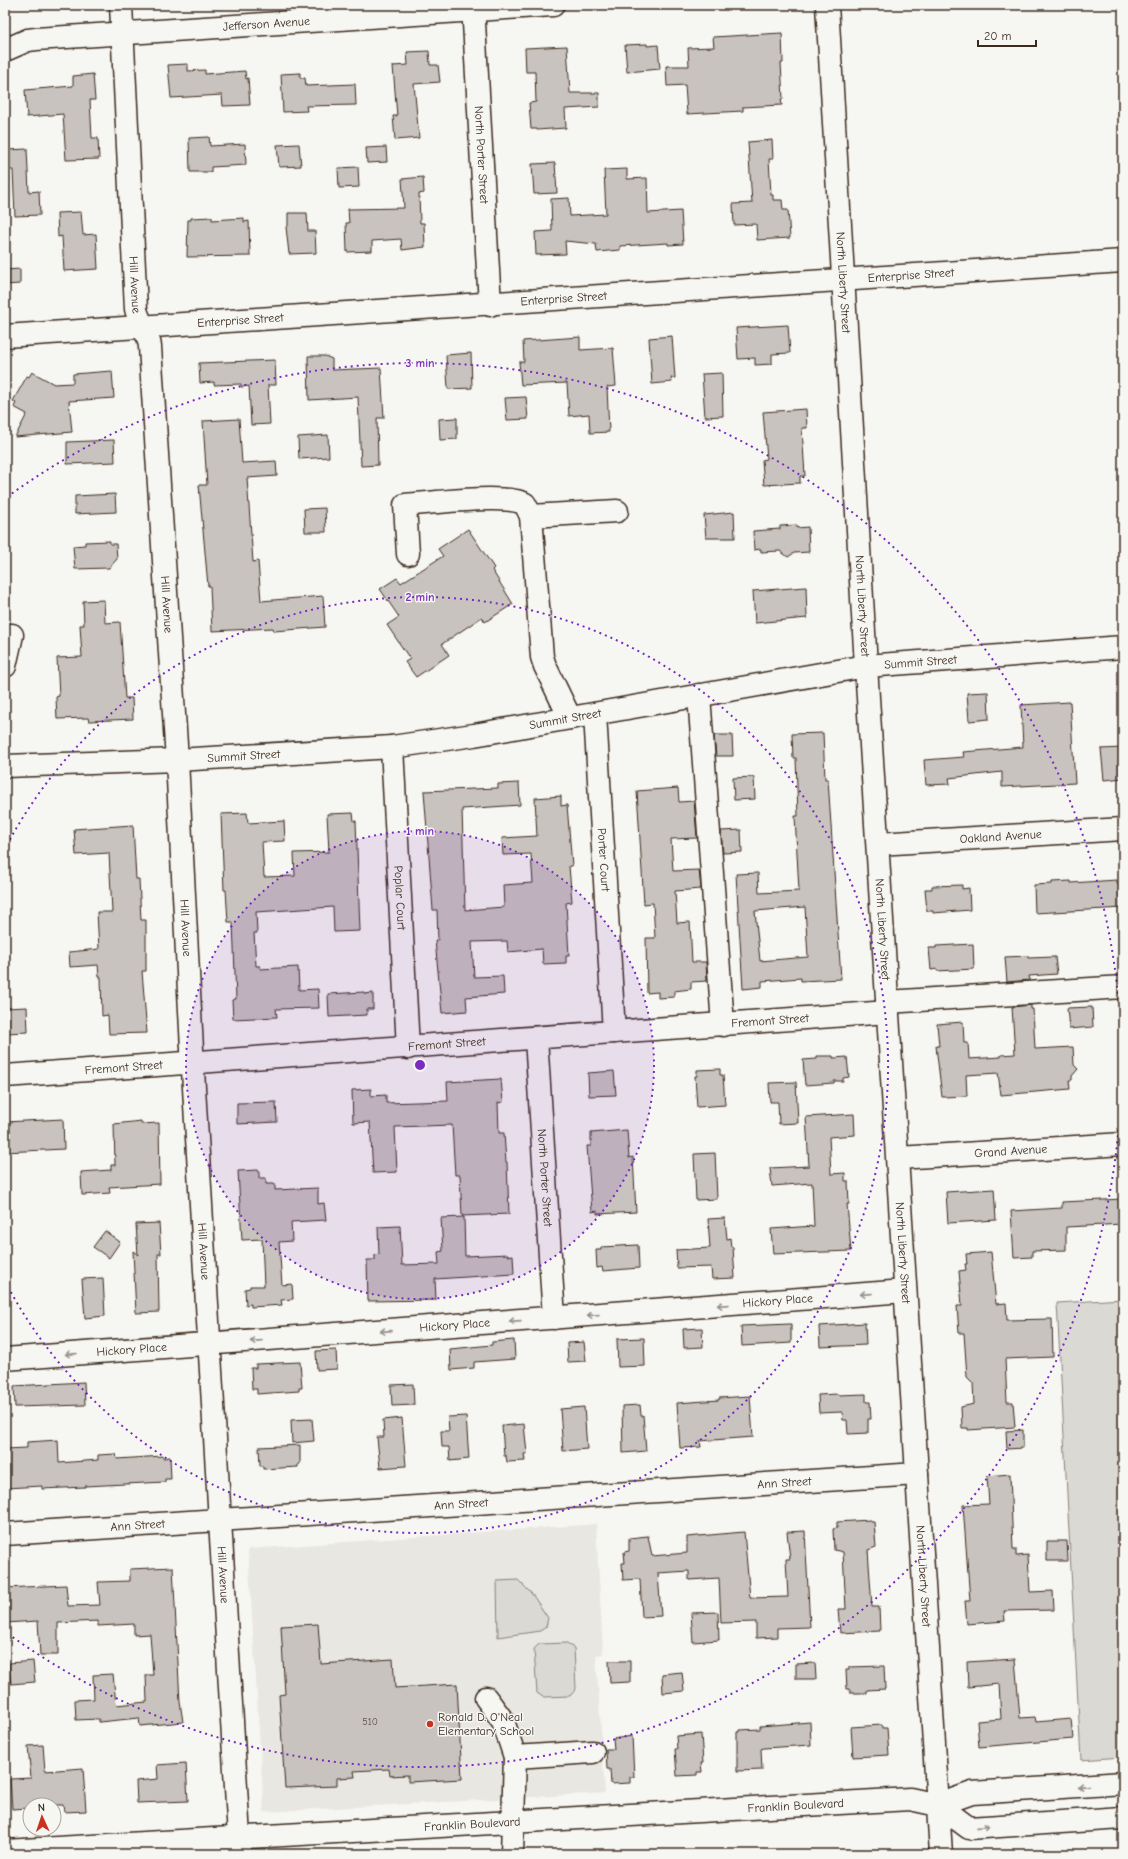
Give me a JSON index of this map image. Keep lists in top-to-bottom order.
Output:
{
  "streets": {
    "street": [
      "Jefferson Avenue",
      "North Porter Street",
      "Enterprise Street",
      "North Liberty Street",
      "Hill Avenue",
      "Summit Street",
      "Oakland Avenue",
      "Porter Court",
      "Poplar Court",
      "Fremont Street",
      "Grand Avenue",
      "Hickory Place",
      "Ann Street",
      "Franklin Boulevard"
    ]
  },
  "crossings": [
    ["Jefferson Avenue", "North Porter Street"],
    ["Jefferson Avenue", "Hill Avenue"],
    ["North Porter Street", "Enterprise Street"],
    ["North Porter Street", "Fremont Street"],
    ["North Porter Street", "Hickory Place"],
    ["Enterprise Street", "North Liberty Street"],
    ["Enterprise Street", "Hill Avenue"],
    ["North Liberty Street", "Summit Street"],
    ["North Liberty Street", "Oakland Avenue"],
    ["North Liberty Street", "Fremont Street"],
    ["North Liberty Street", "Grand Avenue"],
    ["North Liberty Street", "Hickory Place"],
    ["North Liberty Street", "Ann Street"],
    ["North Liberty Street", "Franklin Boulevard"],
    ["Hill Avenue", "Summit Street"],
    ["Hill Avenue", "Fremont Street"],
    ["Hill Avenue", "Hickory Place"],
    ["Hill Avenue", "Ann Street"],
    ["Hill Avenue", "Franklin Boulevard"],
    ["Summit Street", "Porter Court"],
    ["Summit Street", "Poplar Court"],
    ["Porter Court", "Fremont Street"],
    ["Poplar Court", "Fremont Street"]
  ],
  "one_way": ["Hickory Place"],
  "places": ["Ronald D. O'Neal Elementary School"],
  "house_numbers": ["510"],
  "scale_bar": "20 m",
  "north": "top",
  "rings": ["3 min", "2 min", "1 min"]
}
